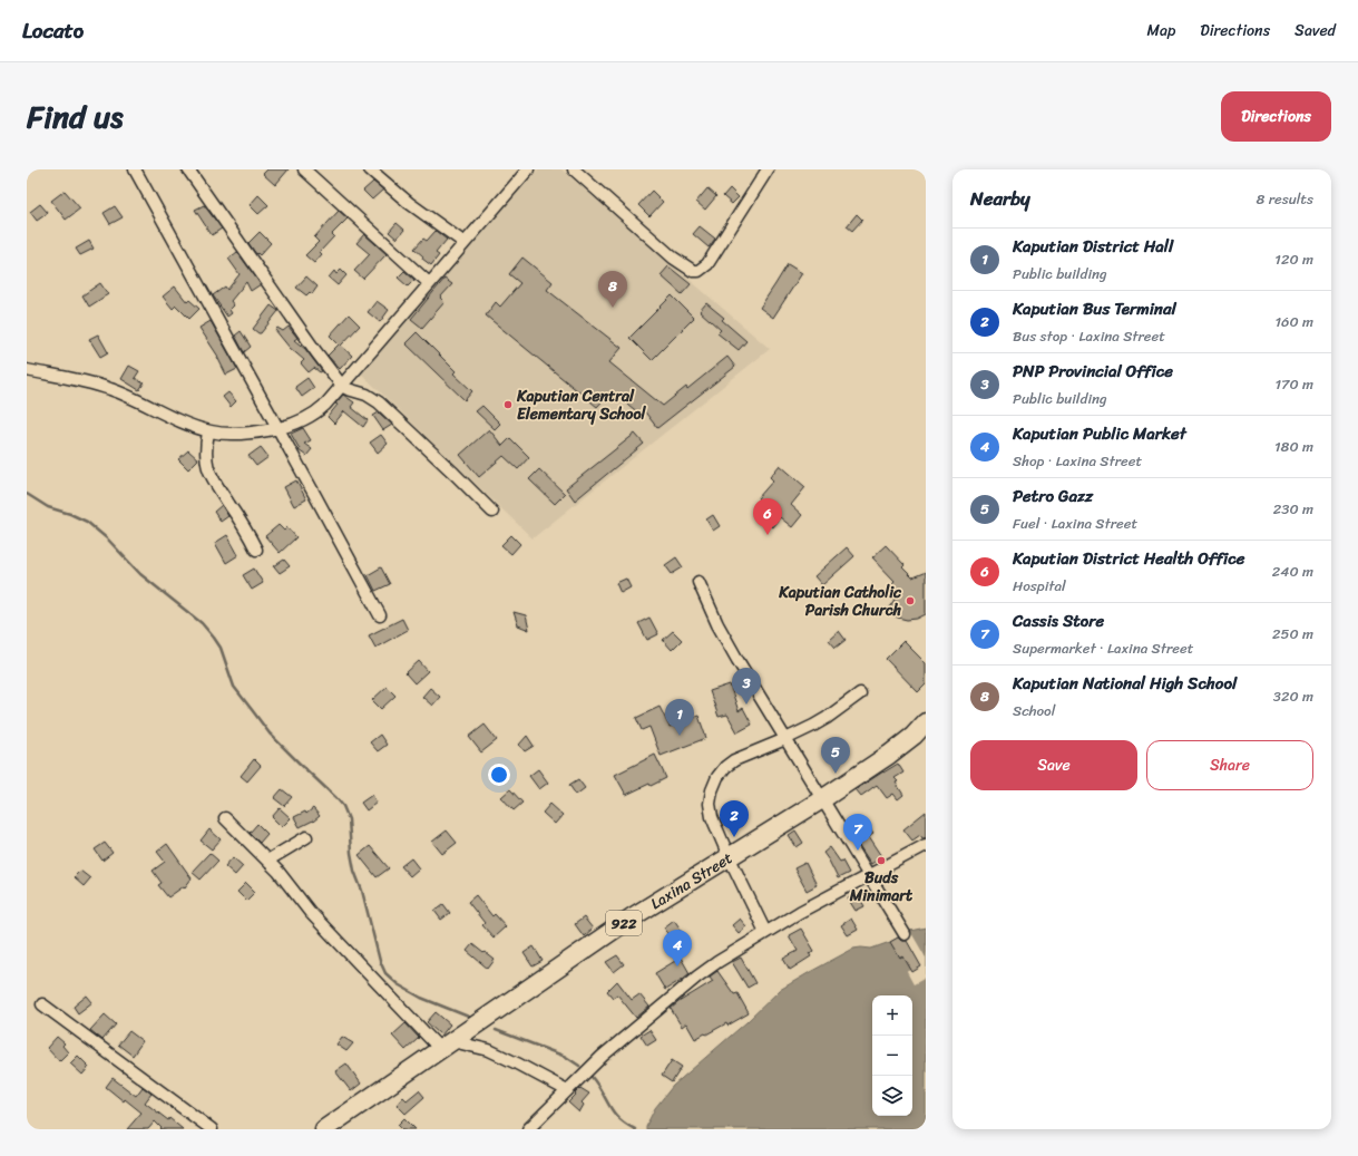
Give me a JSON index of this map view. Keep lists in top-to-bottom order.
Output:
{
  "streets": {
    "main road": ["Laxina Street", "922"]
  },
  "places": ["Kaputian Central Elementary School", "Kaputian Catholic Parish Church", "Buds Minimart"],
  "page": {
    "header": "Locato",
    "nav": ["Map", "Directions", "Saved"],
    "title": "Find us",
    "buttons": [
      "Directions",
      ["Save", "Share"]
    ],
    "heading": ["Nearby", "8 results"],
    "list": [
      {
        "mark": "1",
        "name": "Kaputian District Hall",
        "note": "Public building",
        "value": "120 m"
      },
      {
        "mark": "2",
        "name": "Kaputian Bus Terminal",
        "note": "Bus stop · Laxina Street",
        "value": "160 m"
      },
      {
        "mark": "3",
        "name": "PNP Provincial Office",
        "note": "Public building",
        "value": "170 m"
      },
      {
        "mark": "4",
        "name": "Kaputian Public Market",
        "note": "Shop · Laxina Street",
        "value": "180 m"
      },
      {
        "mark": "5",
        "name": "Petro Gazz",
        "note": "Fuel · Laxina Street",
        "value": "230 m"
      },
      {
        "mark": "6",
        "name": "Kaputian District Health Office",
        "note": "Hospital",
        "value": "240 m"
      },
      {
        "mark": "7",
        "name": "Cassis Store",
        "note": "Supermarket · Laxina Street",
        "value": "250 m"
      },
      {
        "mark": "8",
        "name": "Kaputian National High School",
        "note": "School",
        "value": "320 m"
      }
    ],
    "pins": [
      "8",
      "6",
      "3",
      "1",
      "5",
      "2",
      "7",
      "4"
    ],
    "map_buttons": ["+", "−"]
  }
}
